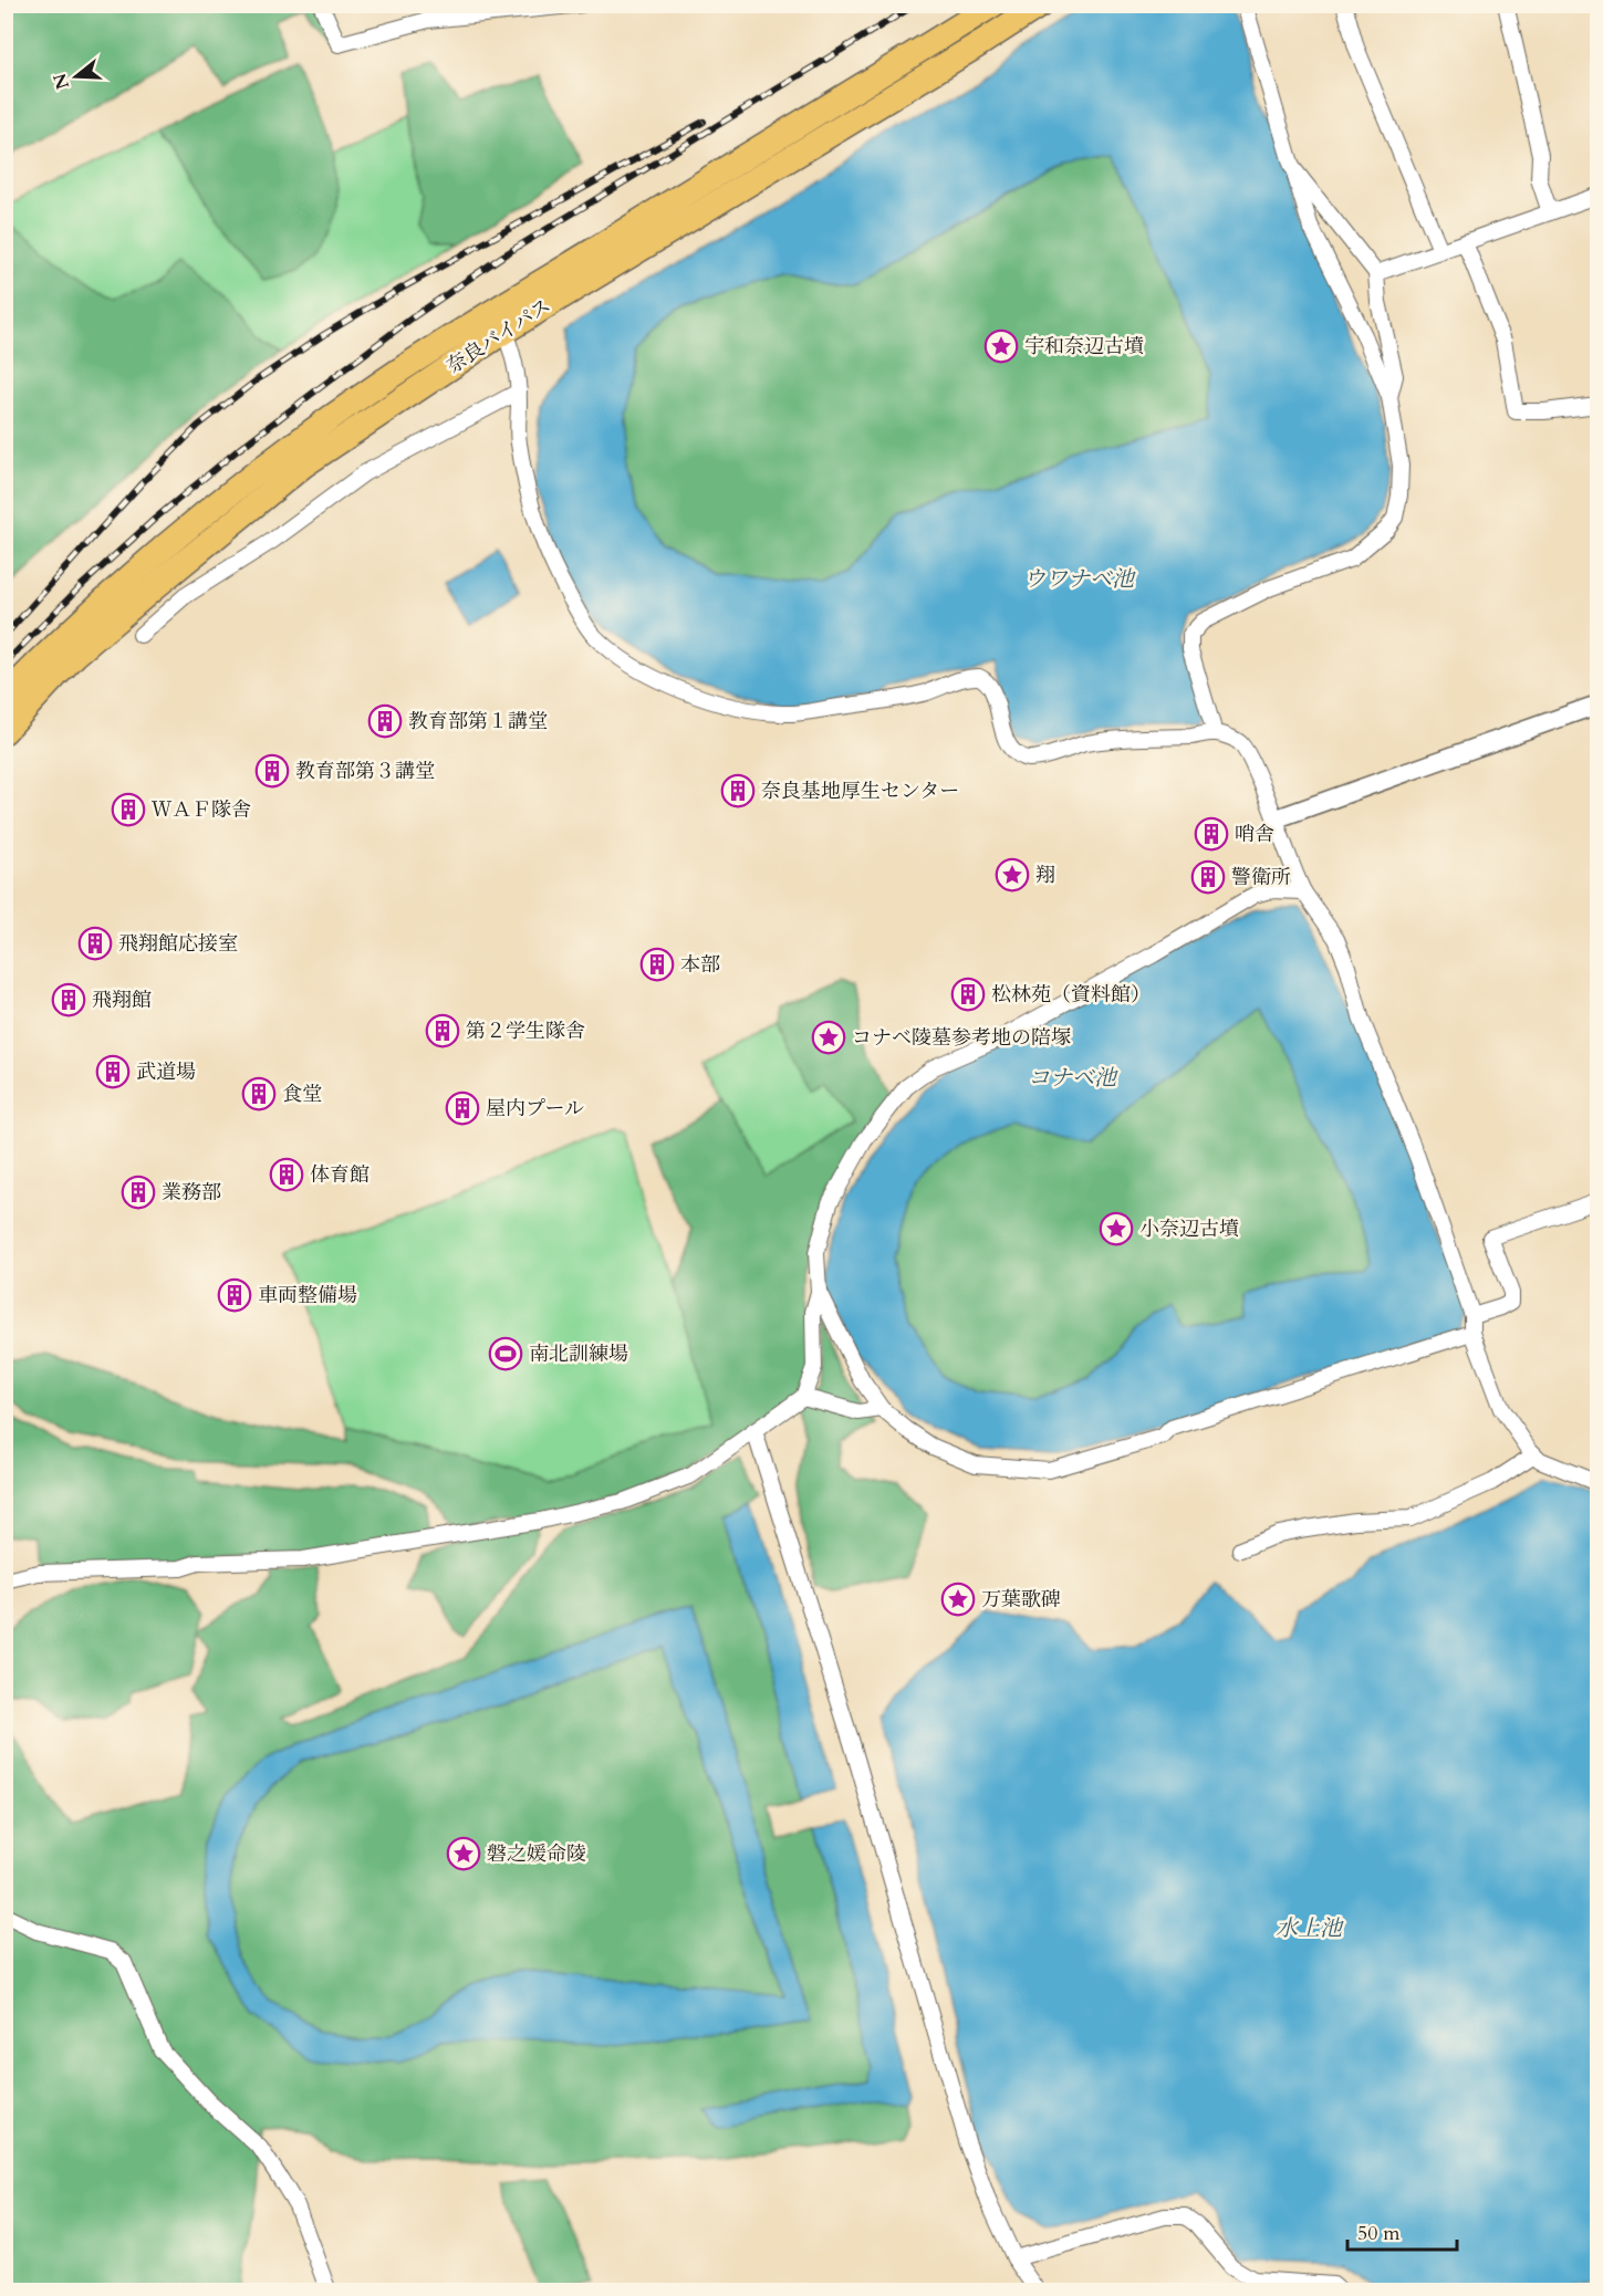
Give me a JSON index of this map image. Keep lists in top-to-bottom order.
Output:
{
  "streets": {
    "highway": ["奈良バイパス"]
  },
  "water": ["ウワナベ池", "コナベ池", "水上池"],
  "places": {
    "place": [
      "宇和奈辺古墳",
      "翔",
      "コナベ陵墓参考地の陪塚",
      "小奈辺古墳",
      "万葉歌碑",
      "磐之媛命陵"
    ],
    "building": [
      "教育部第１講堂",
      "教育部第３講堂",
      "奈良基地厚生センター",
      "ＷＡＦ隊舎",
      "哨舎",
      "警衛所",
      "飛翔館応接室",
      "本部",
      "松林苑（資料館）",
      "飛翔館",
      "第２学生隊舎",
      "武道場",
      "食堂",
      "屋内プール",
      "体育館",
      "業務部",
      "車両整備場"
    ],
    "sports": ["南北訓練場"]
  },
  "scale_bar": "50 m",
  "north": "left"
}
